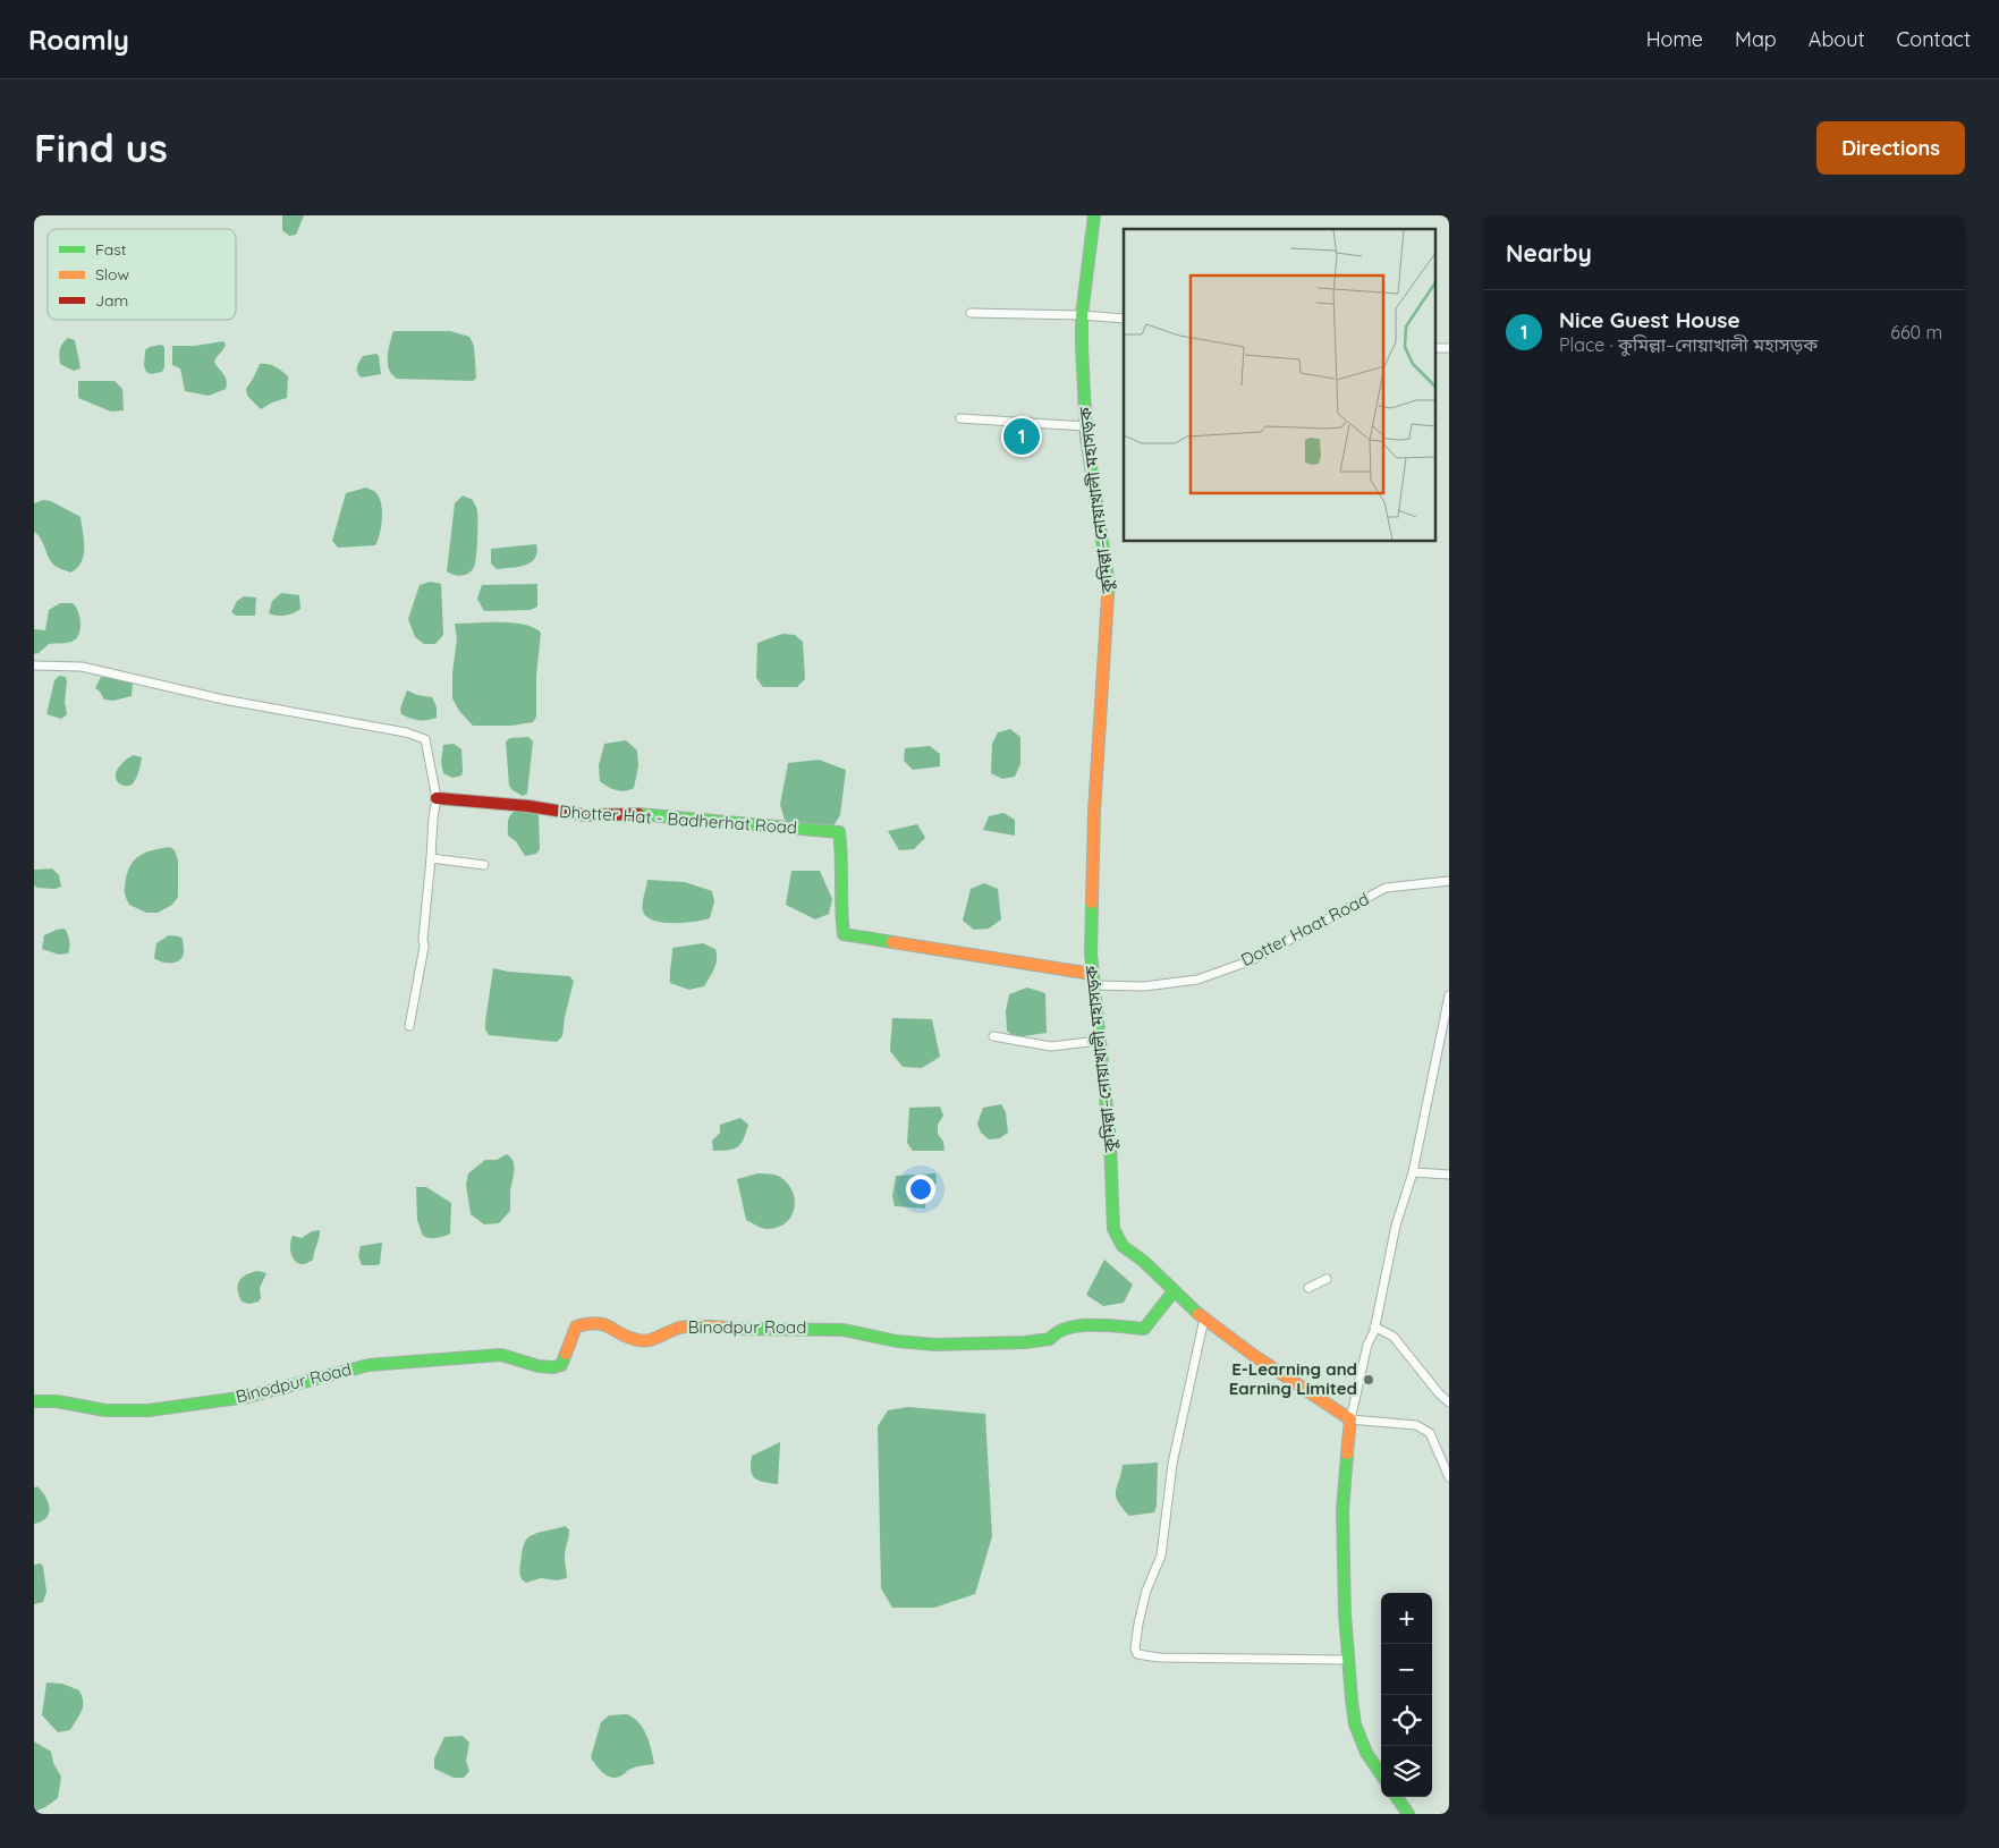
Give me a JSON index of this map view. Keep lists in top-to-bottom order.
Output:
{
  "streets": {
    "main road": ["কুমিল্লা–নোয়াখালী মহাসড়ক", "Dhotter Hat - Badherhat Road", "Binodpur Road"],
    "street": ["Dotter Haat Road"]
  },
  "crossings": [
    ["কুমিল্লা–নোয়াখালী মহাসড়ক", "Dhotter Hat - Badherhat Road"],
    ["কুমিল্লা–নোয়াখালী মহাসড়ক", "Dotter Haat Road"],
    ["কুমিল্লা–নোয়াখালী মহাসড়ক", "Binodpur Road"],
    ["Dhotter Hat - Badherhat Road", "Dotter Haat Road"]
  ],
  "places": ["E-Learning and Earning Limited"],
  "legend": ["Fast", "Slow", "Jam"],
  "page": {
    "header": "Roamly",
    "nav": [
      "Home",
      "Map",
      "About",
      "Contact"
    ],
    "buttons": "Directions",
    "title": "Find us",
    "heading": "Nearby",
    "list": [
      {
        "mark": "1",
        "name": "Nice Guest House",
        "note": "Place · কুমিল্লা–নোয়াখালী মহাসড়ক",
        "value": "660 m"
      }
    ],
    "pins": "1",
    "map_buttons": ["+", "−"]
  }
}
